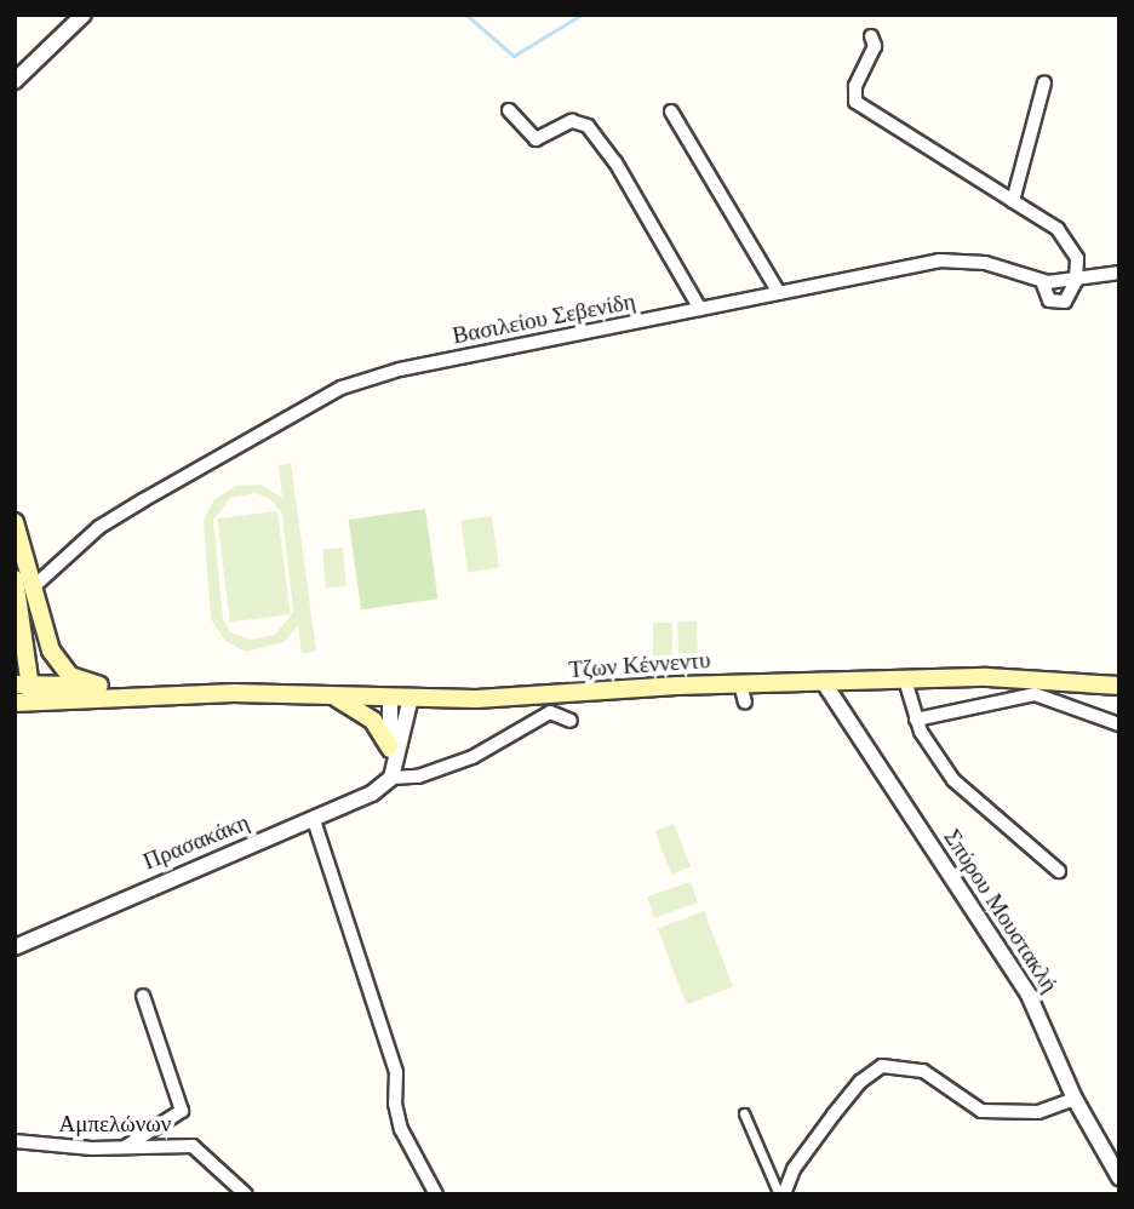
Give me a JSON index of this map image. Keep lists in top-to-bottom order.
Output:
{
  "streets": {
    "main road": ["Τζων Κέννεντυ"],
    "street": [
      "Βασιλείου Σεβενίδη",
      "Πρασακάκη",
      "Σπύρου Μουστακλή",
      "Αμπελώνων"
    ]
  },
  "crossings": [
    ["Τζων Κέννεντυ", "Σπύρου Μουστακλή"]
  ]
}
